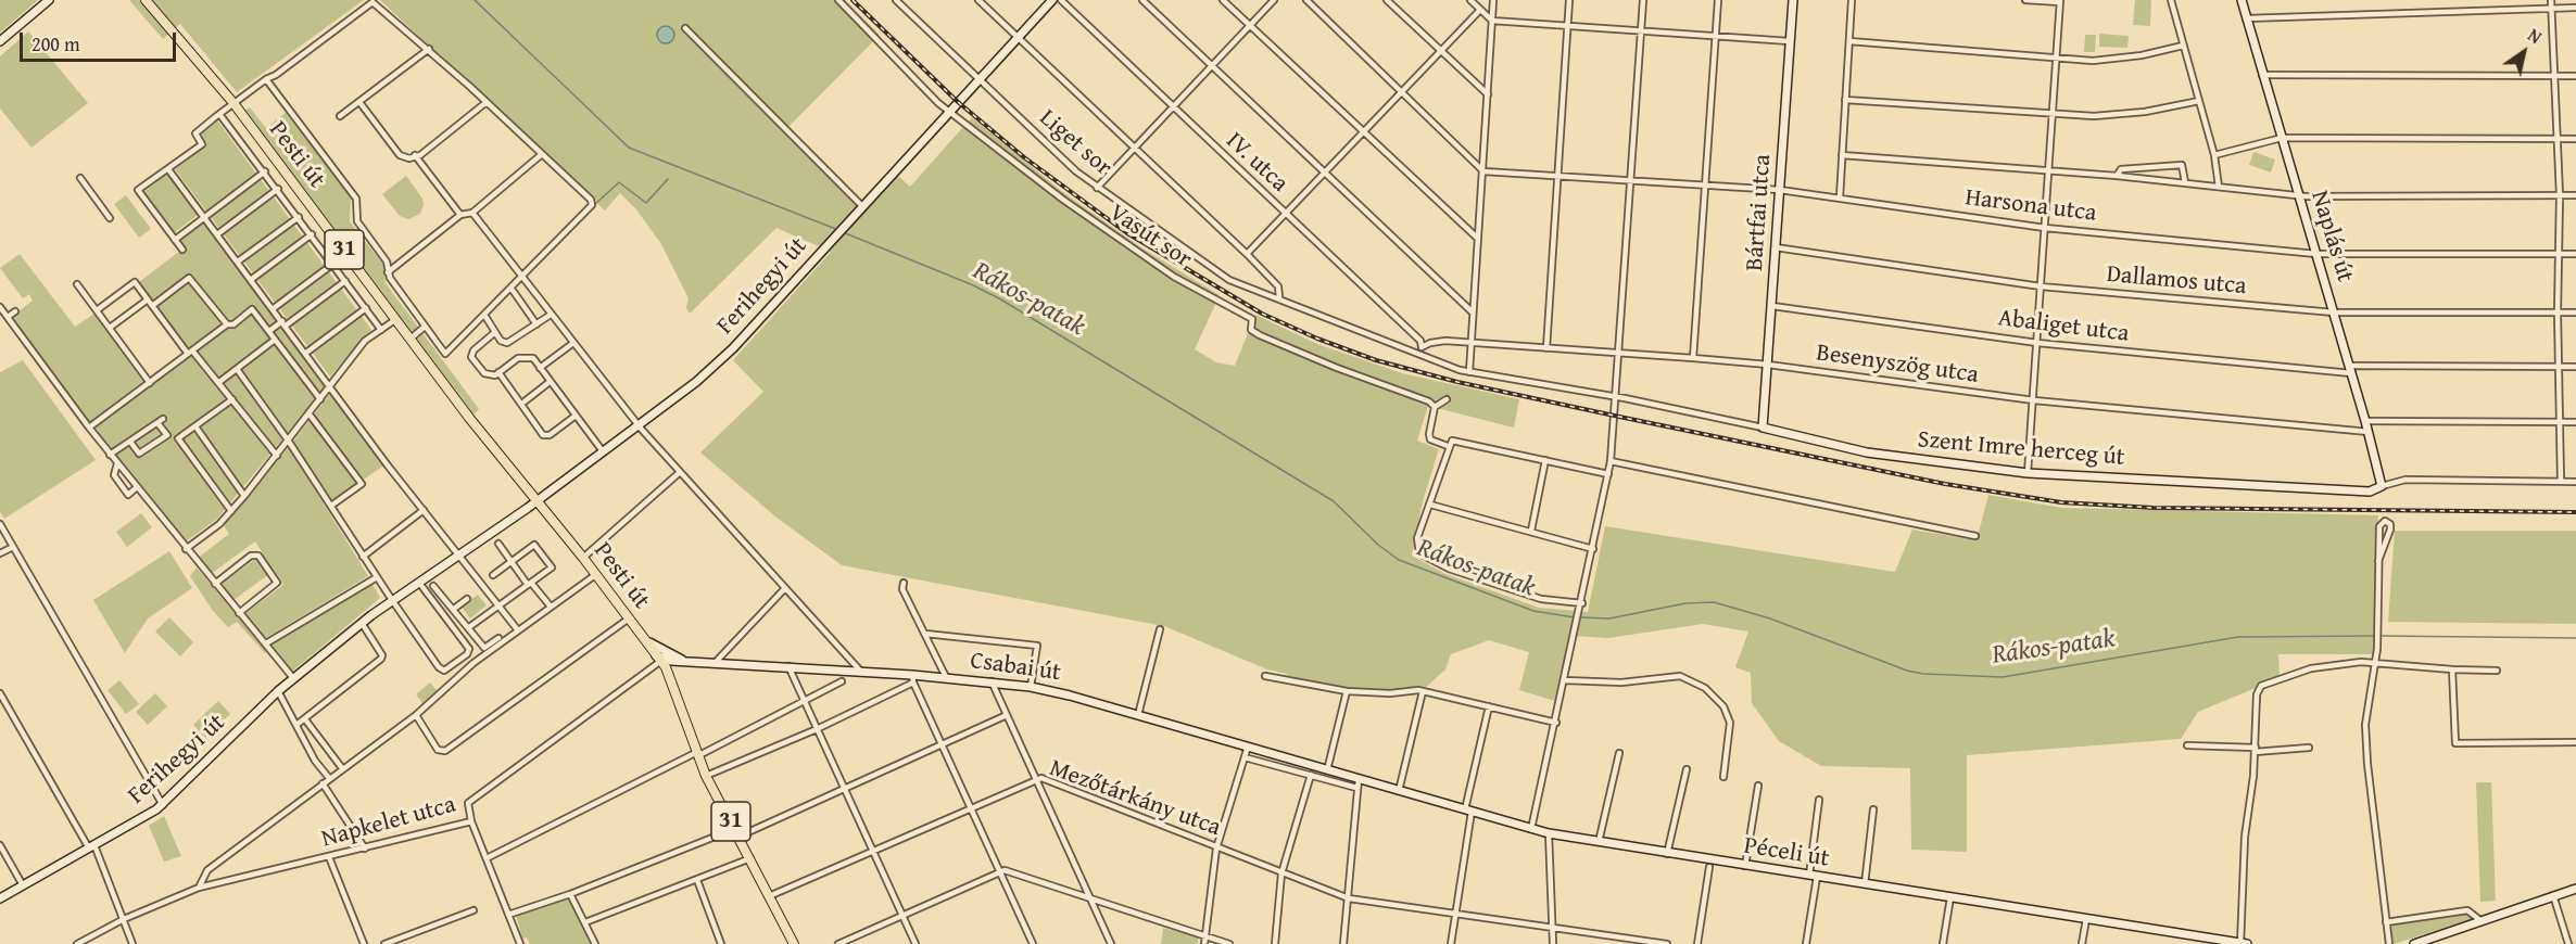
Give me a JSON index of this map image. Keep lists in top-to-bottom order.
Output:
{
  "streets": {
    "main road": [
      "Pesti út",
      "Bártfai utca",
      "Naplás út",
      "31",
      "Ferihegyi út",
      "Szent Imre herceg út",
      "Csabai út",
      "Péceli út"
    ],
    "street": [
      "Liget sor",
      "IV. utca",
      "Harsona utca",
      "Vasút sor",
      "Dallamos utca",
      "Abaliget utca",
      "Besenyszög utca",
      "Mezőtárkány utca",
      "Napkelet utca"
    ]
  },
  "crossings": [
    ["Liget sor", "IV. utca"],
    ["Liget sor", "Ferihegyi út"],
    ["Liget sor", "Besenyszög utca"],
    ["Liget sor", "Szent Imre herceg út"],
    ["Pesti út", "Ferihegyi út"],
    ["Pesti út", "Csabai út"],
    ["Pesti út", "Mezőtárkány utca"],
    ["Pesti út", "Napkelet utca"],
    ["IV. utca", "Besenyszög utca"],
    ["Harsona utca", "Bártfai utca"],
    ["Harsona utca", "Naplás út"],
    ["Bártfai utca", "Dallamos utca"],
    ["Bártfai utca", "Abaliget utca"],
    ["Bártfai utca", "Besenyszög utca"],
    ["Bártfai utca", "Szent Imre herceg út"],
    ["Vasút sor", "Ferihegyi út"],
    ["Naplás út", "Dallamos utca"],
    ["Naplás út", "Abaliget utca"],
    ["Naplás út", "Besenyszög utca"],
    ["Naplás út", "Szent Imre herceg út"],
    ["Csabai út", "Napkelet utca"],
    ["Csabai út", "Péceli út"]
  ],
  "water": ["Rákos-patak"],
  "scale_bar": "200 m",
  "north": "top right"
}
